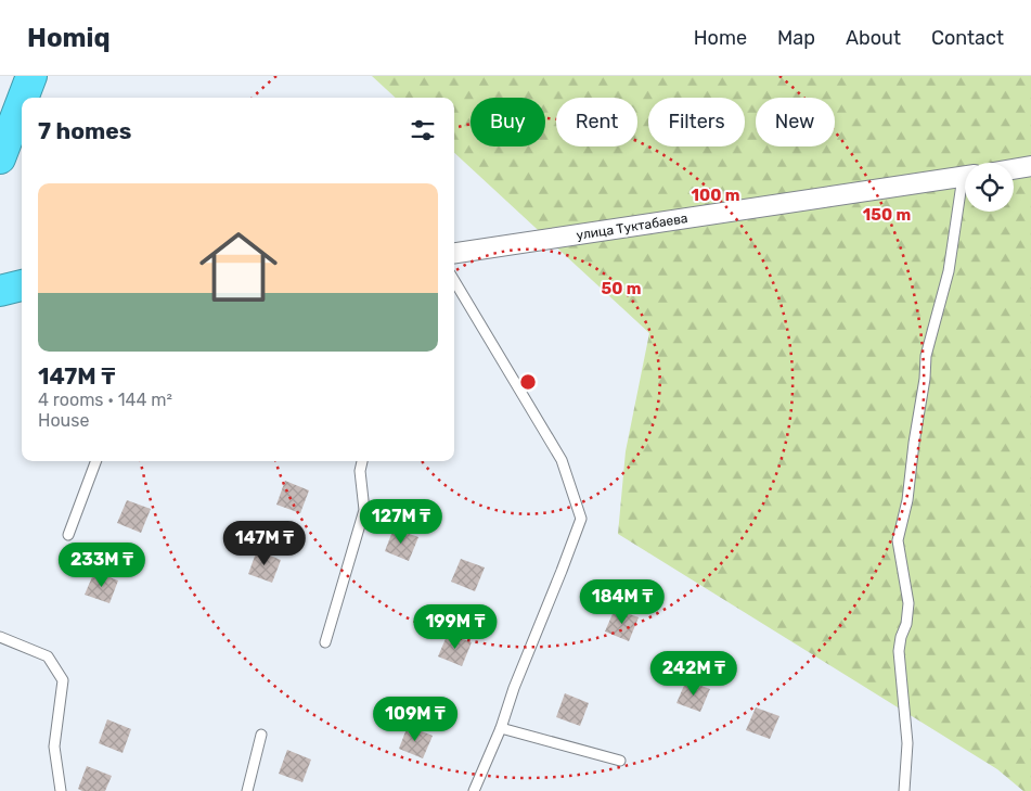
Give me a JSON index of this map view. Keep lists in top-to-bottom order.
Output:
{
  "streets": {
    "street": ["улица Туктабаева"]
  },
  "page": {
    "header": "Homiq",
    "nav": [
      "Home",
      "Map",
      "About",
      "Contact"
    ],
    "chip": [
      "Buy",
      "Rent",
      "Filters",
      "New"
    ],
    "heading": "7 homes",
    "list": [
      {
        "name": "147M ₸",
        "note": "4 rooms · 144 m² · House"
      }
    ],
    "price": [
      "127M ₸",
      "147M ₸",
      "233M ₸",
      "184M ₸",
      "199M ₸",
      "242M ₸",
      "109M ₸"
    ]
  },
  "rings": ["100 m", "150 m", "50 m"]
}
